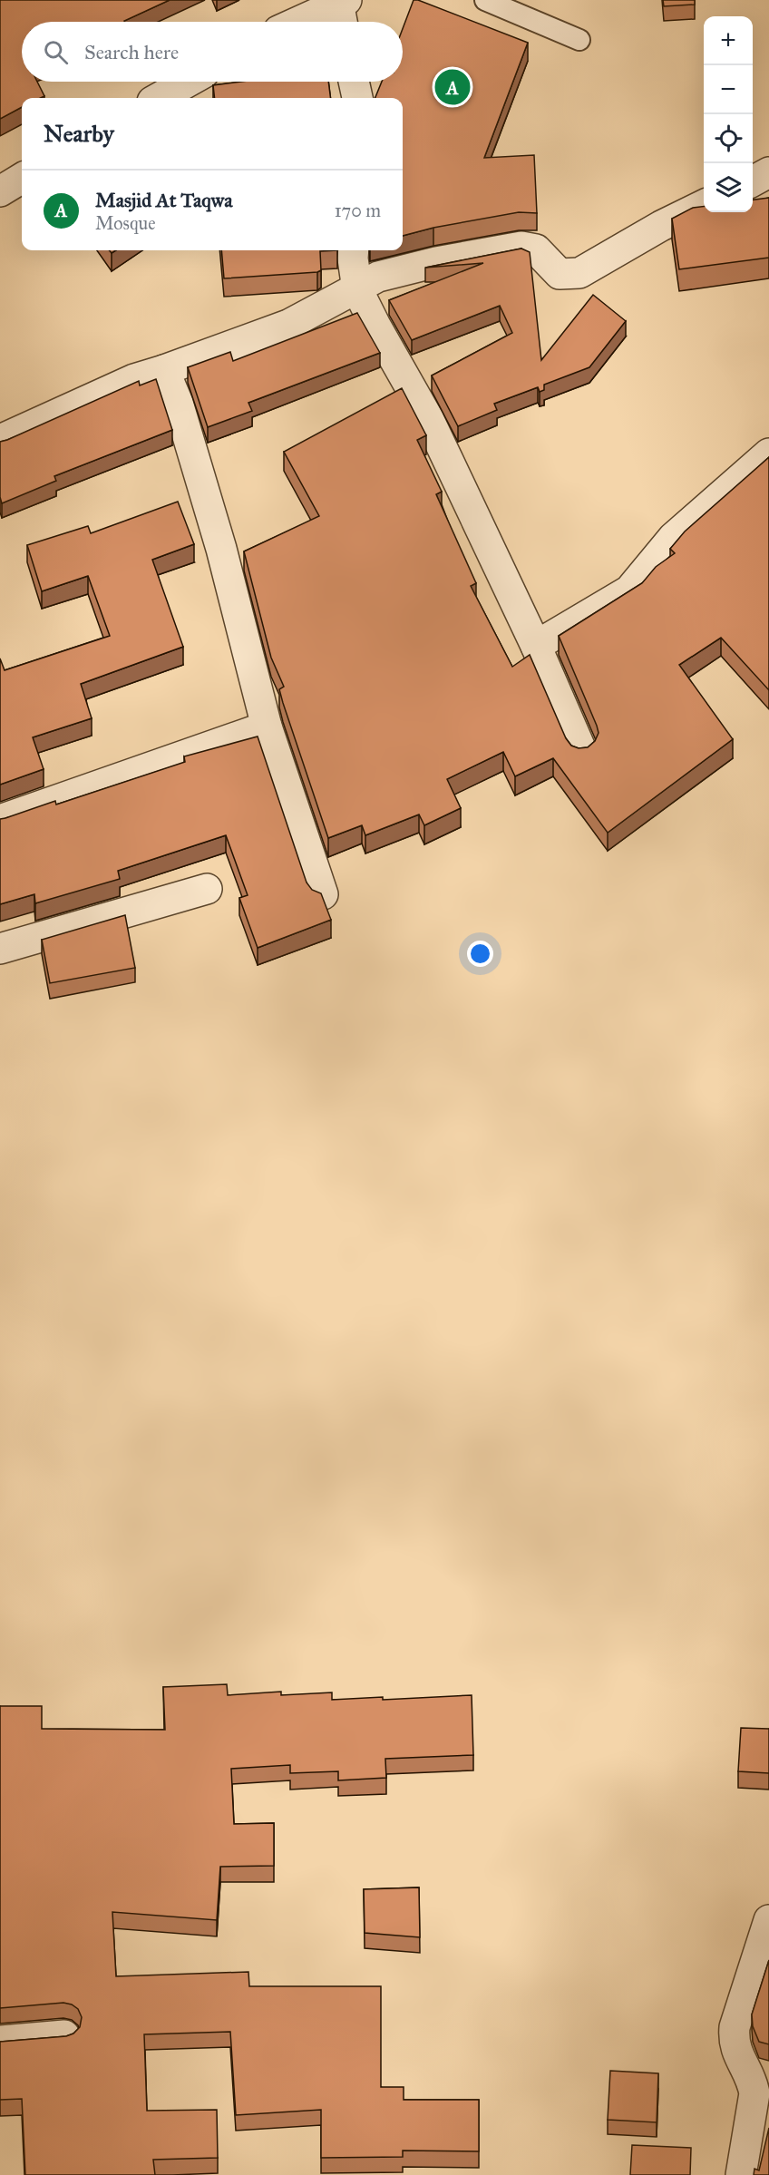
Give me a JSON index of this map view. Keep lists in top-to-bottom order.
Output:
{
  "page": {
    "map_buttons": ["+", "−"],
    "search": "Search here",
    "pins": "A",
    "heading": "Nearby",
    "list": [
      {
        "mark": "A",
        "name": "Masjid At Taqwa",
        "note": "Mosque",
        "value": "170 m"
      }
    ]
  }
}
